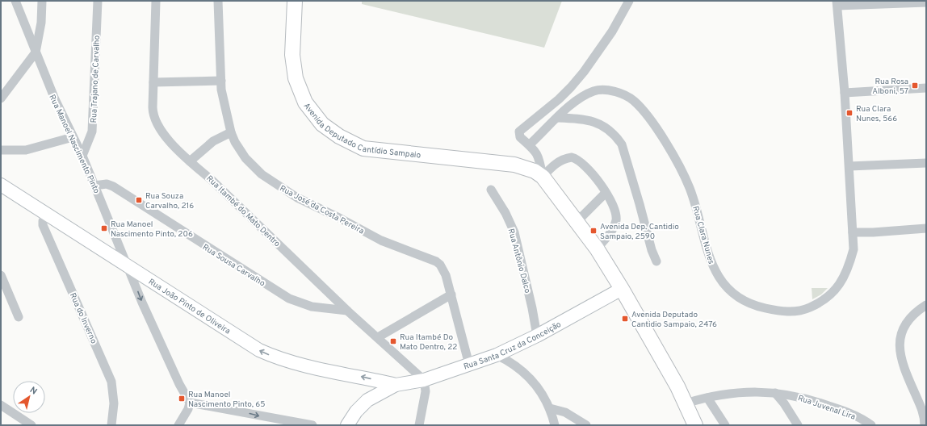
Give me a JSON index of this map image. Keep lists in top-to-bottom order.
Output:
{
  "streets": {
    "main road": ["Avenida Deputado Cantídio Sampaio"],
    "street": [
      "Rua Trajano de Carvalho",
      "Rua Manoel Nascimento Pinto",
      "Rua José da Costa Pereira",
      "Rua Itambé do Mato Dentro",
      "Rua Clara Nunes",
      "Rua Antônio Dalco",
      "Rua Sousa Carvalho",
      "Rua João Pinto de Oliveira",
      "Rua do Inverno",
      "Rua Santa Cruz da Conceição",
      "Rua Juvenal Lira"
    ]
  },
  "crossings": [
    ["Rua Trajano de Carvalho", "Rua Manoel Nascimento Pinto"],
    ["Avenida Deputado Cantídio Sampaio", "Rua Clara Nunes"],
    ["Avenida Deputado Cantídio Sampaio", "Rua Santa Cruz da Conceição"],
    ["Avenida Deputado Cantídio Sampaio", "Rua Juvenal Lira"],
    ["Rua Manoel Nascimento Pinto", "Rua Sousa Carvalho"],
    ["Rua Manoel Nascimento Pinto", "Rua João Pinto de Oliveira"],
    ["Rua José da Costa Pereira", "Rua Santa Cruz da Conceição"],
    ["Rua Itambé do Mato Dentro", "Rua Sousa Carvalho"],
    ["Rua Itambé do Mato Dentro", "Rua Santa Cruz da Conceição"],
    ["Rua Antônio Dalco", "Rua Santa Cruz da Conceição"],
    ["Rua João Pinto de Oliveira", "Rua do Inverno"],
    ["Rua João Pinto de Oliveira", "Rua Santa Cruz da Conceição"]
  ],
  "places": {
    "transit": [
      "Rua Rosa Alboni, 57",
      "Rua Clara Nunes, 566",
      "Rua Souza Carvalho, 216",
      "Rua Manoel Nascimento Pinto, 206",
      "Avenida Dep. Cantidio Sampaio, 2590",
      "Avenida Deputado Cantidio Sampaio, 2476",
      "Rua Itambé Do Mato Dentro, 22",
      "Rua Manoel Nascimento Pinto, 65"
    ]
  },
  "north": "top right"
}
